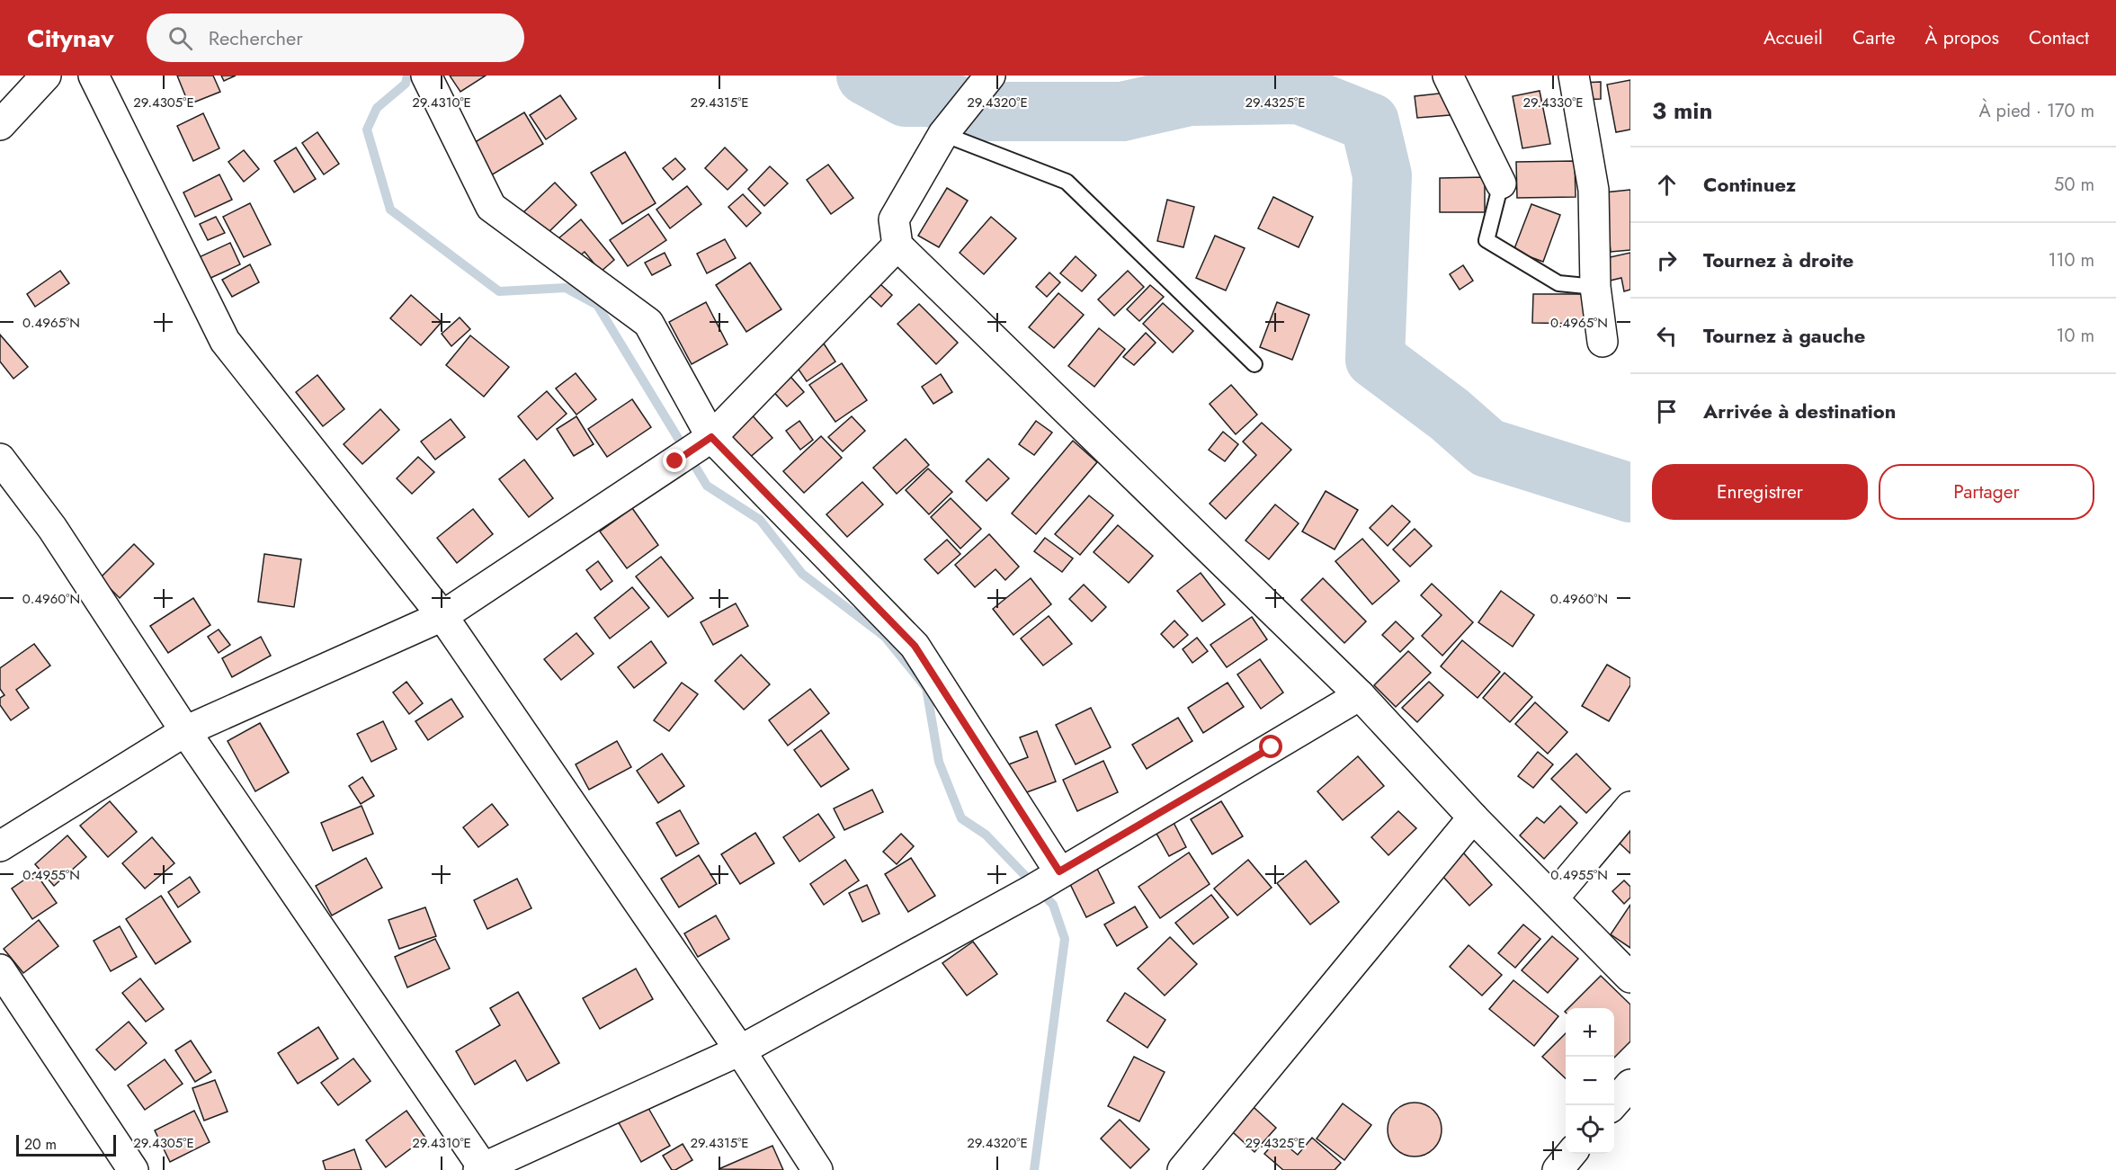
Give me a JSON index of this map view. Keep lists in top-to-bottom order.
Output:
{
  "scale_bar": "20 m",
  "page": {
    "header": "Citynav",
    "search": "Rechercher",
    "nav": [
      "Accueil",
      "Carte",
      "À propos",
      "Contact"
    ],
    "heading": ["3 min", "À pied · 170 m"],
    "list": [
      ["Continuez", "50 m"],
      ["Tournez à droite", "110 m"],
      ["Tournez à gauche", "10 m"],
      "Arrivée à destination"
    ],
    "buttons": ["Enregistrer", "Partager"],
    "map_buttons": ["+", "−"],
    "scale": "20 m"
  },
  "coordinates": [
    "29.4305°E",
    "29.4310°E",
    "29.4315°E",
    "29.4320°E",
    "29.4325°E",
    "29.4330°E",
    "0.4965°N",
    "0.4960°N",
    "0.4955°N"
  ]
}
